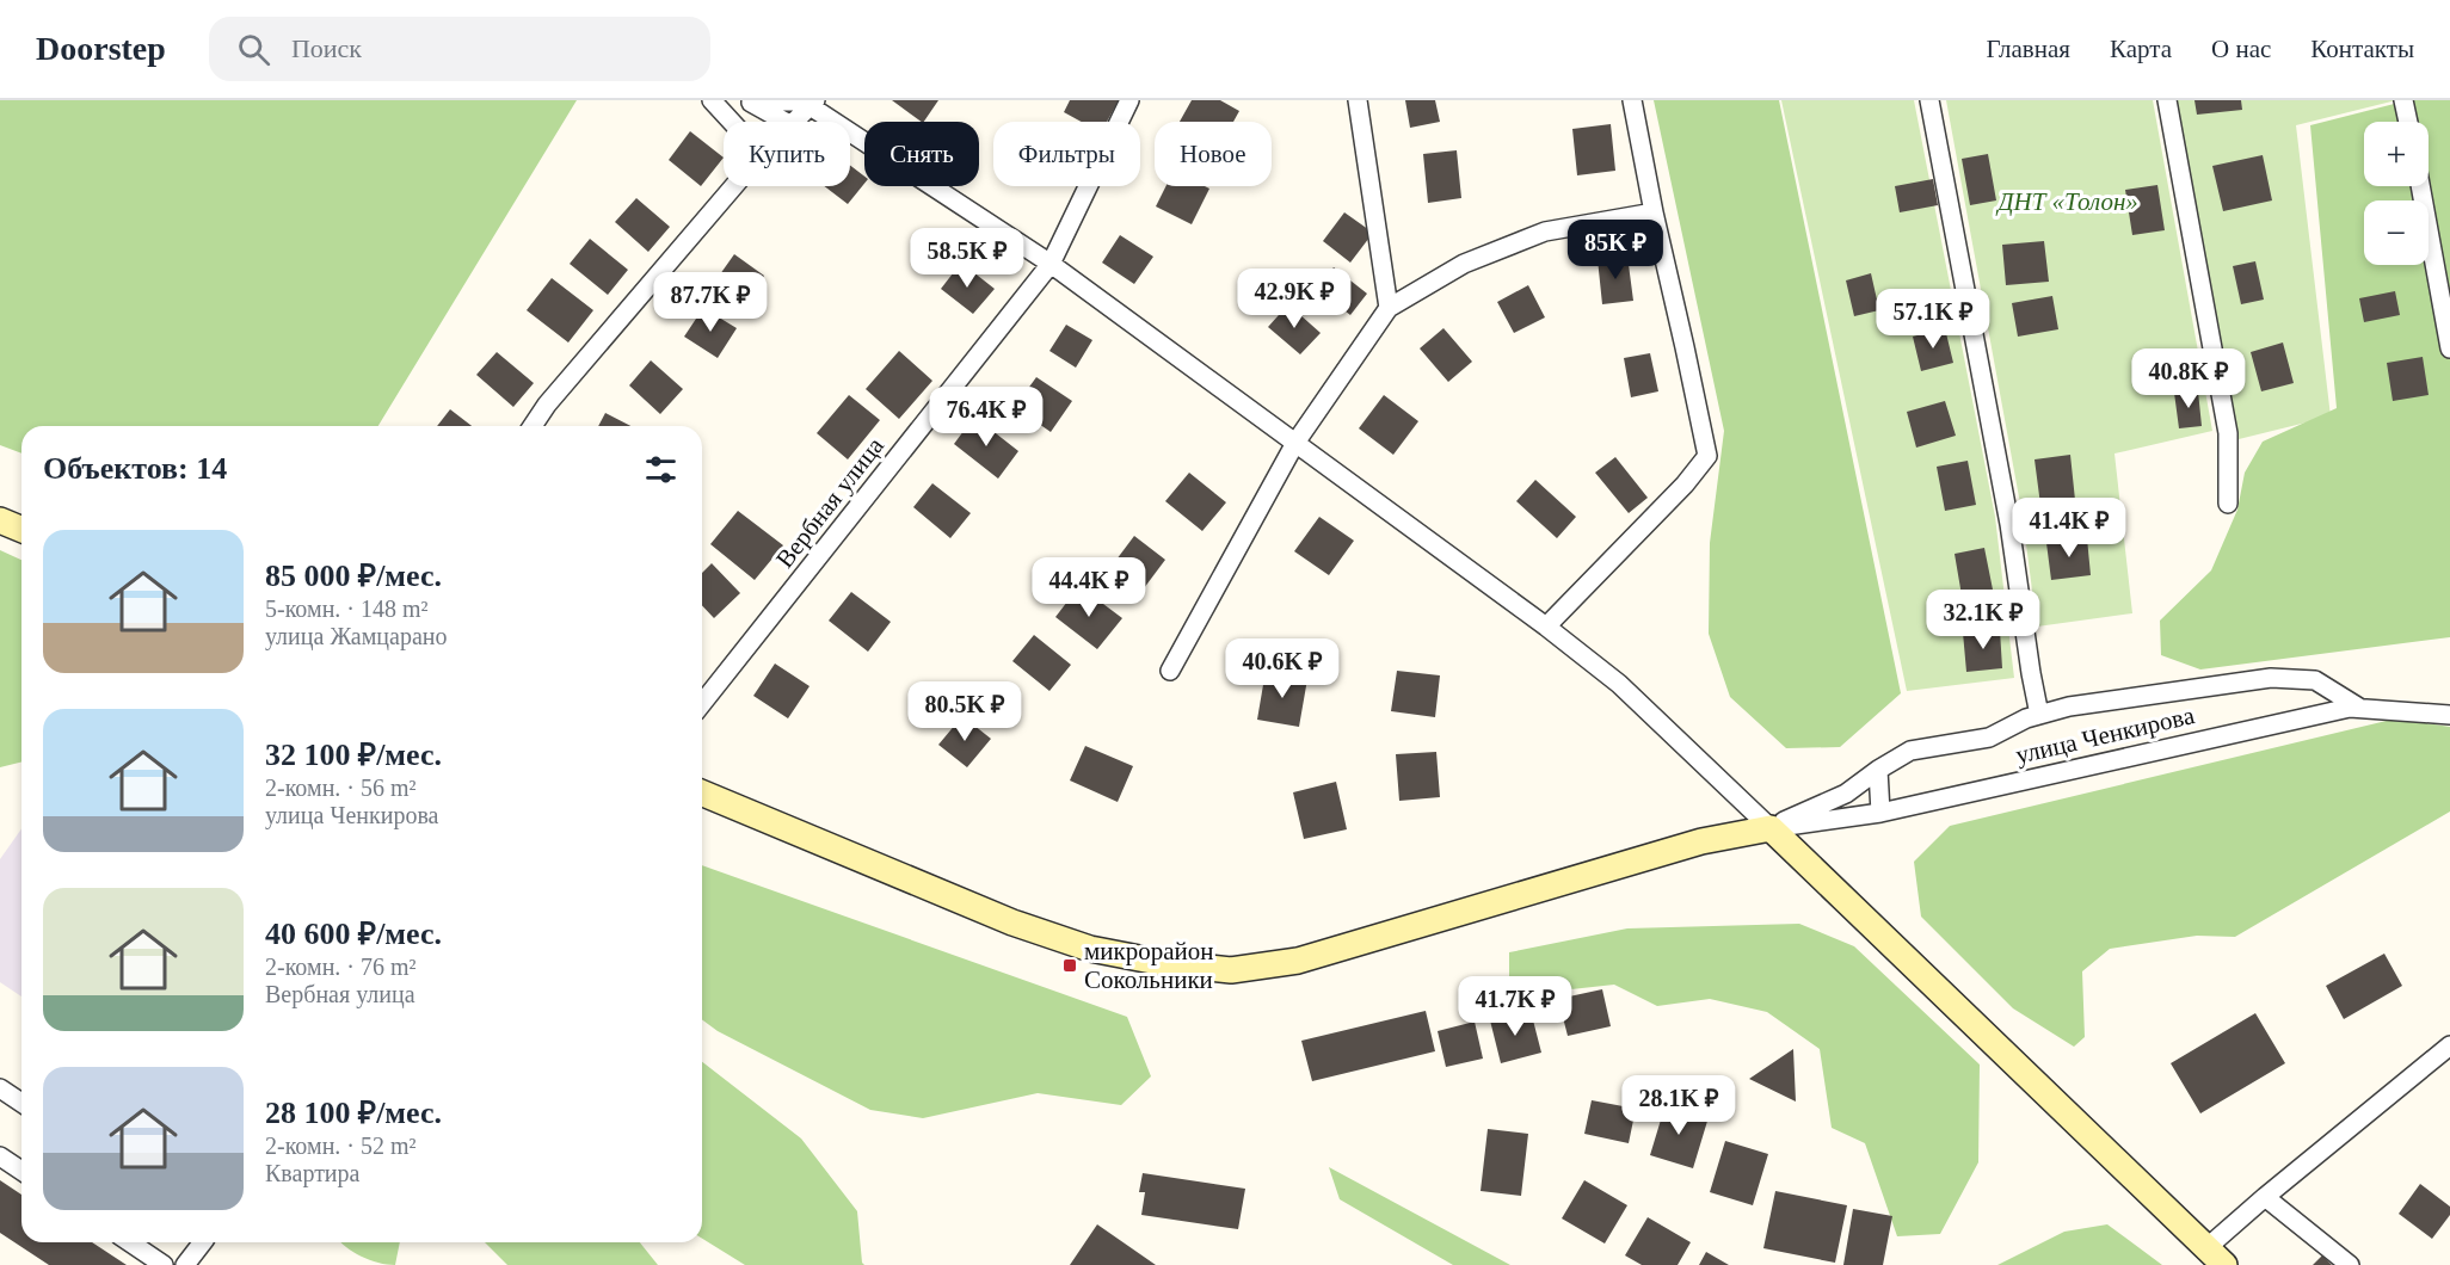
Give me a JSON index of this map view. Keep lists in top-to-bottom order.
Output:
{
  "streets": {
    "street": ["Вербная улица", "улица Ченкирова"]
  },
  "parks": ["ДНТ «Толон»"],
  "places": {
    "transit": ["микрорайон Сокольники"]
  },
  "page": {
    "header": "Doorstep",
    "search": "Поиск",
    "nav": [
      "Главная",
      "Карта",
      "О нас",
      "Контакты"
    ],
    "map_buttons": ["+", "−"],
    "chip": [
      "Купить",
      "Снять",
      "Фильтры",
      "Новое"
    ],
    "price": [
      "85K ₽",
      "58.5K ₽",
      "42.9K ₽",
      "87.7K ₽",
      "57.1K ₽",
      "40.8K ₽",
      "76.4K ₽",
      "41.4K ₽",
      "44.4K ₽",
      "32.1K ₽",
      "40.6K ₽",
      "80.5K ₽",
      "41.7K ₽",
      "28.1K ₽"
    ],
    "heading": "Объектов: 14",
    "list": [
      {
        "name": "85 000 ₽/мес.",
        "note": "5-комн. · 148 m² · улица Жамцарано"
      },
      {
        "name": "32 100 ₽/мес.",
        "note": "2-комн. · 56 m² · улица Ченкирова"
      },
      {
        "name": "40 600 ₽/мес.",
        "note": "2-комн. · 76 m² · Вербная улица"
      },
      {
        "name": "28 100 ₽/мес.",
        "note": "2-комн. · 52 m² · Квартира"
      }
    ]
  }
}
